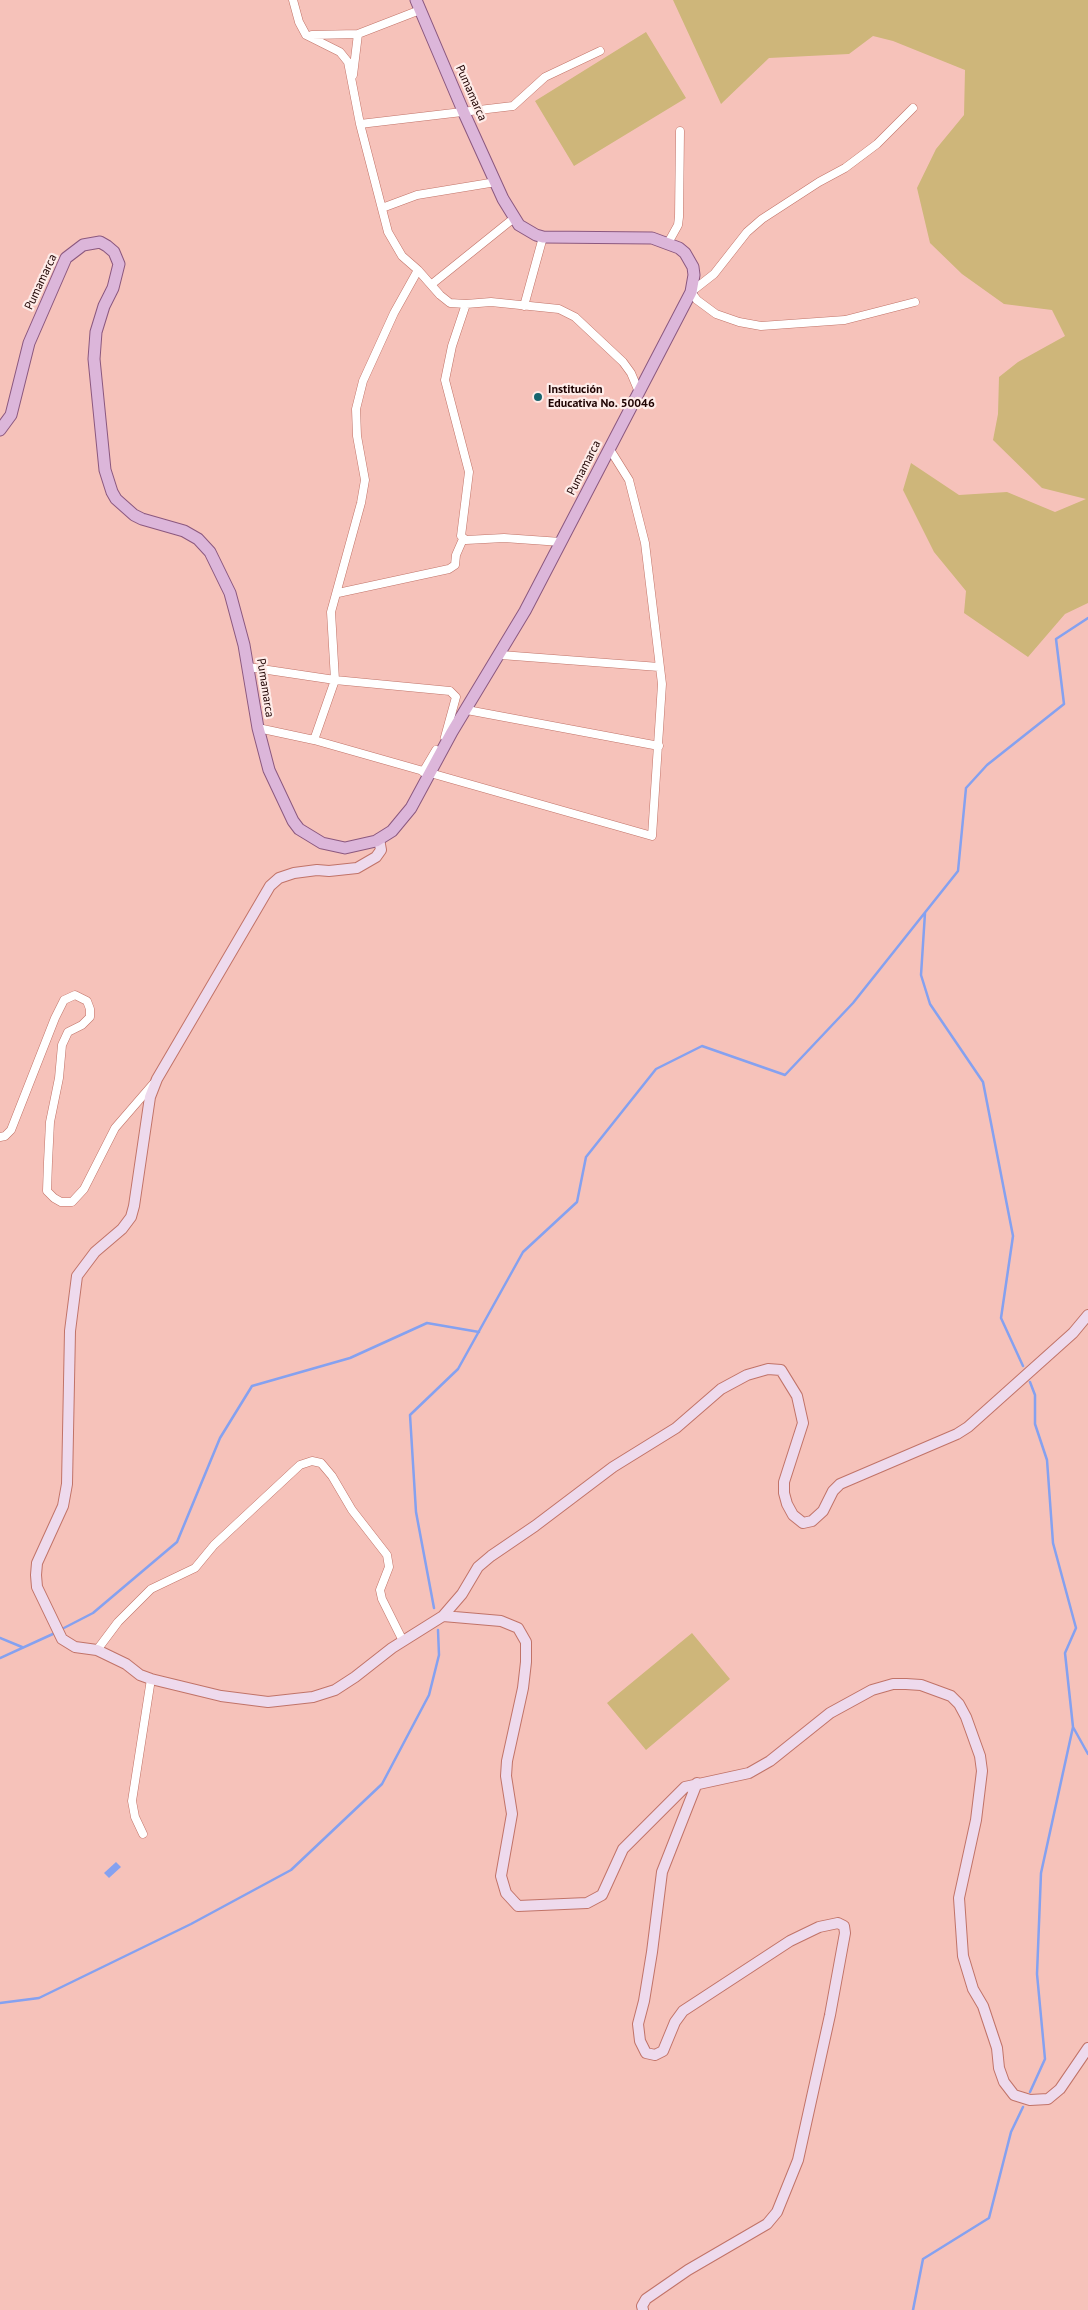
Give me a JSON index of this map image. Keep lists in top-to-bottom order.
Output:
{
  "streets": {
    "main road": ["Pumamarca"]
  },
  "places": ["Institución Educativa No. 50046"]
}
